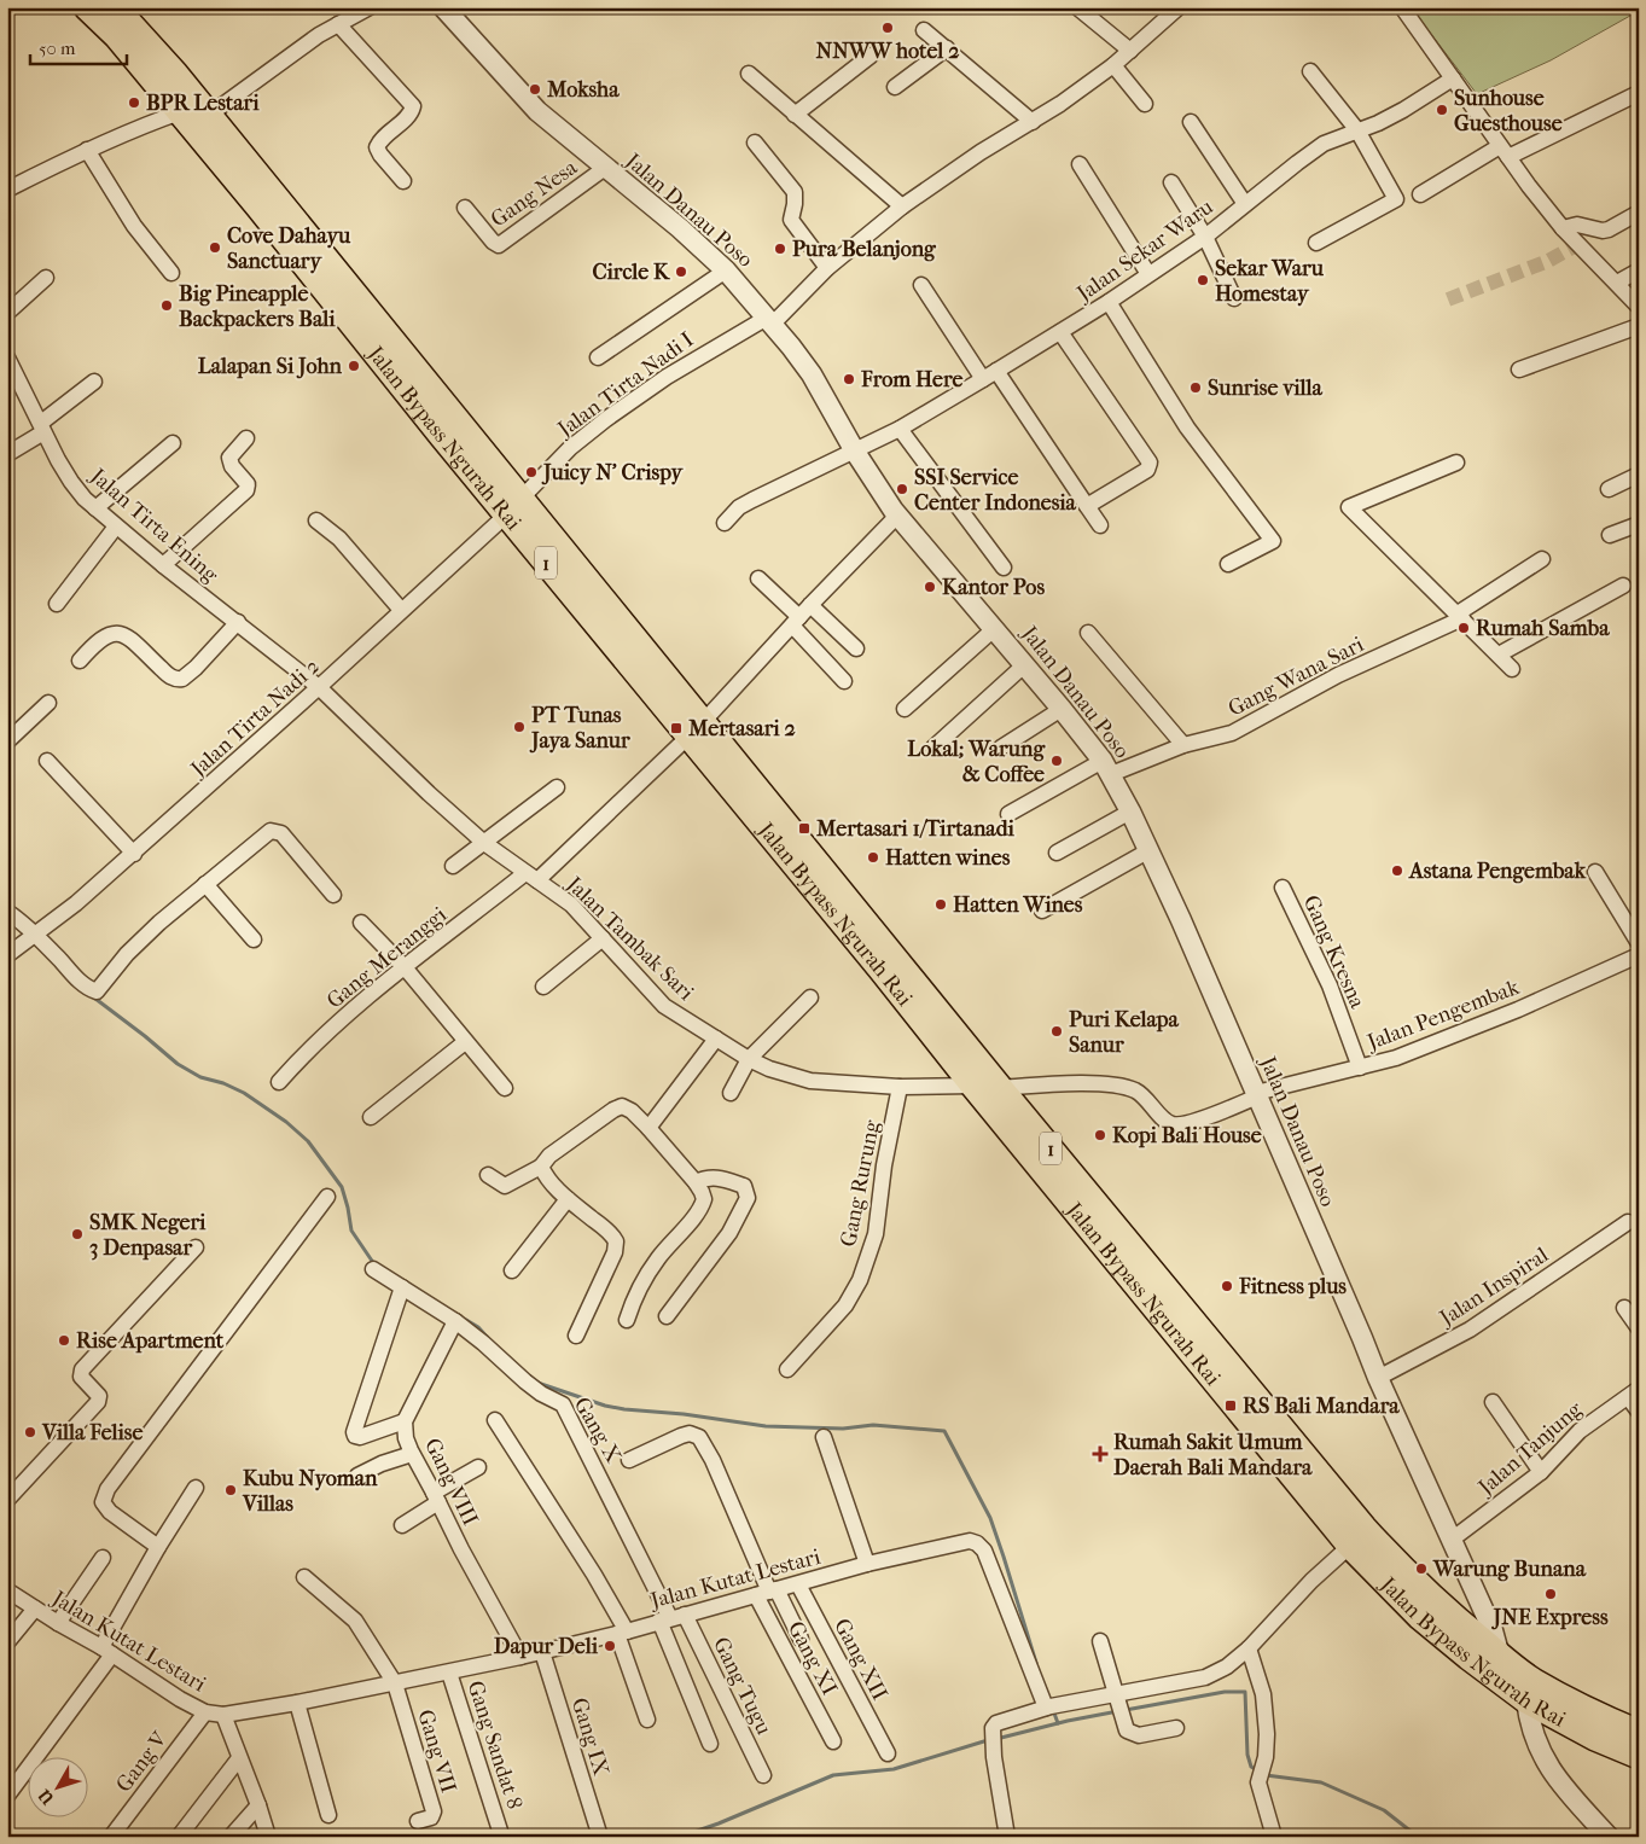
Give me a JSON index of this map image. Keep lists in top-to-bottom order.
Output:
{
  "streets": {
    "highway": ["Jalan Bypass Ngurah Rai", "1"],
    "street": [
      "Gang Nesa",
      "Jalan Danau Poso",
      "Jalan Sekar Waru",
      "Jalan Tirta Nadi I",
      "Jalan Tirta Ening",
      "Gang Wana Sari",
      "Jalan Tirta Nadi 2",
      "Jalan Tambak Sari",
      "Gang Kresna",
      "Gang Meranggi",
      "Jalan Pengembak",
      "Gang Rurung",
      "Jalan Inspiral",
      "Gang X",
      "Jalan Tanjung",
      "Gang VIII",
      "Jalan Kutat Lestari",
      "Gang XI",
      "Gang XII",
      "Gang Tugu",
      "Gang IX",
      "Gang Sandat 8",
      "Gang VII",
      "Gang V"
    ]
  },
  "crossings": [
    ["Gang Nesa", "Jalan Danau Poso"],
    ["Jalan Danau Poso", "Jalan Sekar Waru"],
    ["Jalan Danau Poso", "Jalan Tirta Nadi I"],
    ["Jalan Danau Poso", "Jalan Bypass Ngurah Rai"],
    ["Jalan Danau Poso", "Gang Wana Sari"],
    ["Jalan Danau Poso", "Gang Meranggi"],
    ["Jalan Danau Poso", "Jalan Pengembak"],
    ["Jalan Danau Poso", "Jalan Inspiral"],
    ["Jalan Danau Poso", "Jalan Tanjung"],
    ["Jalan Tirta Nadi I", "Jalan Bypass Ngurah Rai"],
    ["Jalan Tirta Nadi I", "Jalan Tirta Nadi 2"],
    ["Jalan Bypass Ngurah Rai", "Jalan Tirta Nadi 2"],
    ["Jalan Bypass Ngurah Rai", "Jalan Tambak Sari"],
    ["Jalan Bypass Ngurah Rai", "Gang Meranggi"],
    ["Jalan Bypass Ngurah Rai", "Jalan Pengembak"],
    ["Jalan Tirta Ening", "Jalan Tirta Nadi 2"],
    ["Jalan Tirta Ening", "Jalan Tambak Sari"],
    ["Jalan Tirta Nadi 2", "Jalan Tambak Sari"],
    ["Jalan Tambak Sari", "Gang Meranggi"],
    ["Jalan Tambak Sari", "Gang Rurung"],
    ["Gang Kresna", "Jalan Pengembak"],
    ["Gang X", "Gang VIII"],
    ["Gang X", "Jalan Kutat Lestari"],
    ["Gang X", "Gang Tugu"],
    ["Gang VIII", "Jalan Kutat Lestari"],
    ["Jalan Kutat Lestari", "Gang XI"],
    ["Jalan Kutat Lestari", "Gang XII"],
    ["Jalan Kutat Lestari", "Gang Tugu"],
    ["Jalan Kutat Lestari", "Gang IX"],
    ["Jalan Kutat Lestari", "Gang Sandat 8"],
    ["Jalan Kutat Lestari", "Gang VII"],
    ["Jalan Kutat Lestari", "Gang V"]
  ],
  "places": {
    "other": [
      "NNWW hotel 2",
      "Moksha",
      "BPR Lestari",
      "Sunhouse Guesthouse",
      "Cove Dahayu Sanctuary",
      "Pura Belanjong",
      "Circle K",
      "Sekar Waru Homestay",
      "Big Pineapple Backpackers Bali",
      "Lalapan Si John",
      "From Here",
      "Sunrise villa",
      "Juicy N' Crispy",
      "SSI Service Center Indonesia",
      "Kantor Pos",
      "Rumah Samba",
      "PT Tunas Jaya Sanur",
      "Lokal; Warung & Coffee",
      "Hatten wines",
      "Astana Pengembak",
      "Hatten Wines",
      "Puri Kelapa Sanur",
      "Kopi Bali House",
      "SMK Negeri 3 Denpasar",
      "Fitness plus",
      "Rise Apartment",
      "Villa Felise",
      "Kubu Nyoman Villas",
      "Warung Bunana",
      "JNE Express",
      "Dapur Deli"
    ],
    "transit": ["Mertasari 2", "Mertasari 1/Tirtanadi", "RS Bali Mandara"],
    "health": ["Rumah Sakit Umum Daerah Bali Mandara"]
  },
  "scale_bar": "50 m",
  "north": "bottom left"
}
